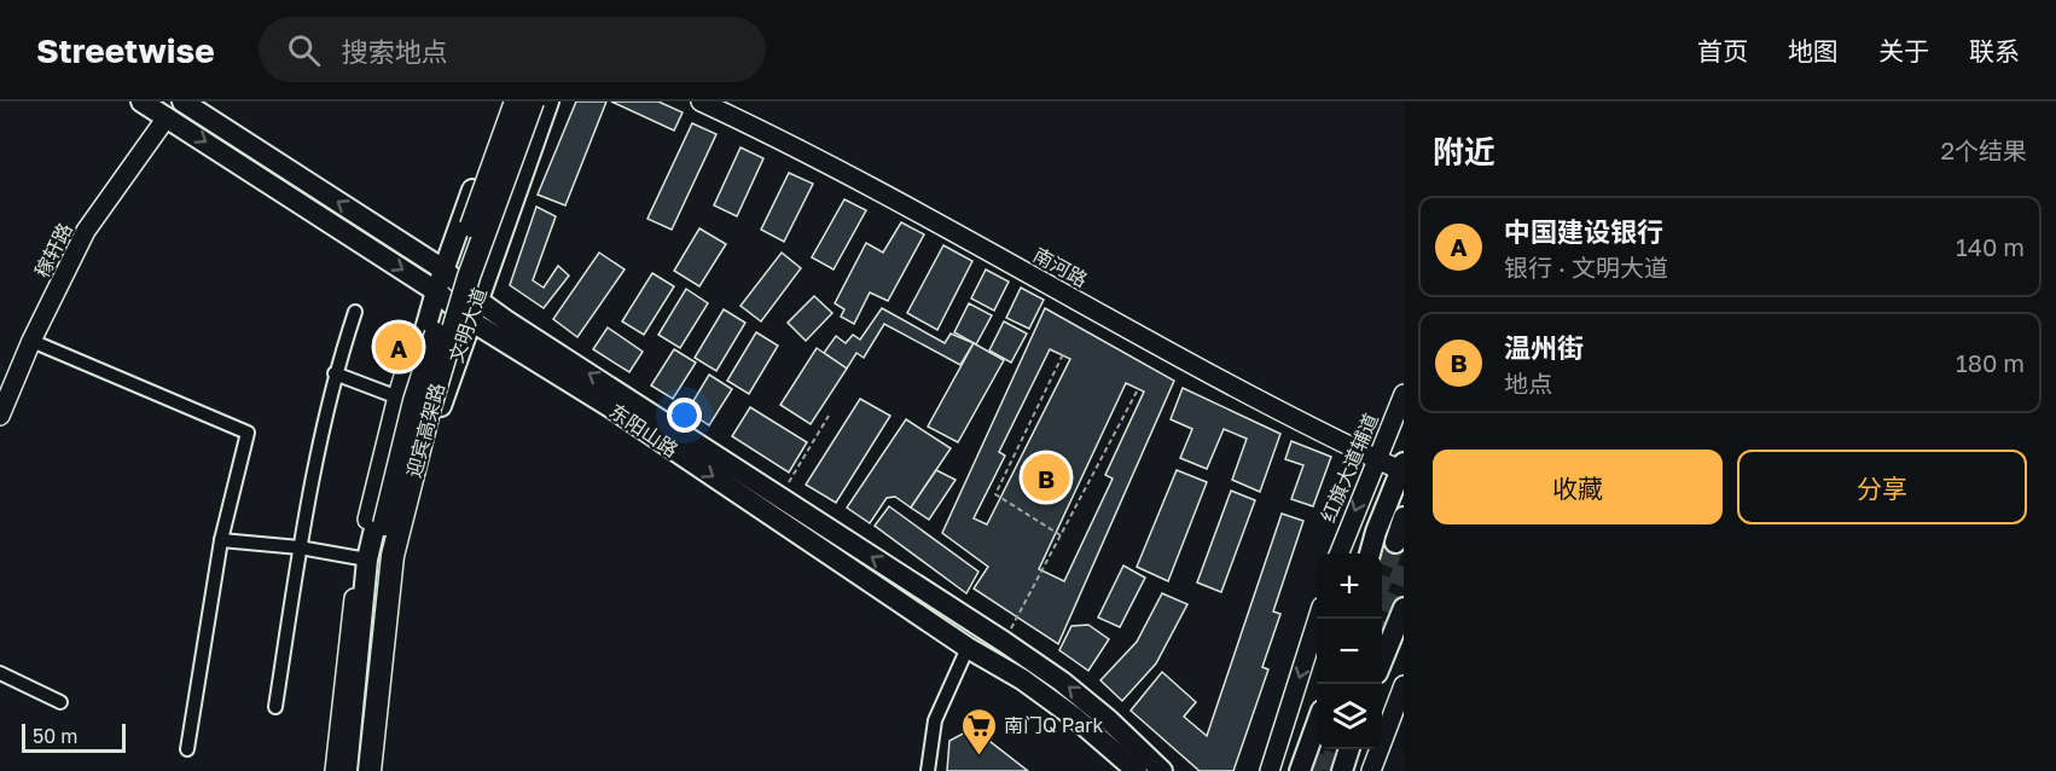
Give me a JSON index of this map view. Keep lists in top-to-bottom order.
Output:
{
  "streets": {
    "highway": ["迎宾高架路"],
    "main road": ["文明大道", "东阳山路"],
    "street": ["稼轩路", "南河路", "红旗大道辅道"]
  },
  "crossings": [
    ["稼轩路", "东阳山路"],
    ["南河路", "红旗大道辅道"],
    ["文明大道", "东阳山路"]
  ],
  "one_way": ["红旗大道辅道"],
  "places": {
    "supermarket": ["南门Q Park"]
  },
  "scale_bar": "50 m",
  "page": {
    "header": "Streetwise",
    "search": "搜索地点",
    "nav": [
      "首页",
      "地图",
      "关于",
      "联系"
    ],
    "heading": ["附近", "2个结果"],
    "list": [
      {
        "mark": "A",
        "name": "中国建设银行",
        "note": "银行 · 文明大道",
        "value": "140 m"
      },
      {
        "mark": "B",
        "name": "温州街",
        "note": "地点",
        "value": "180 m"
      }
    ],
    "pins": ["A", "B"],
    "buttons": ["收藏", "分享"],
    "map_buttons": ["+", "−"],
    "scale": "50 m"
  }
}
